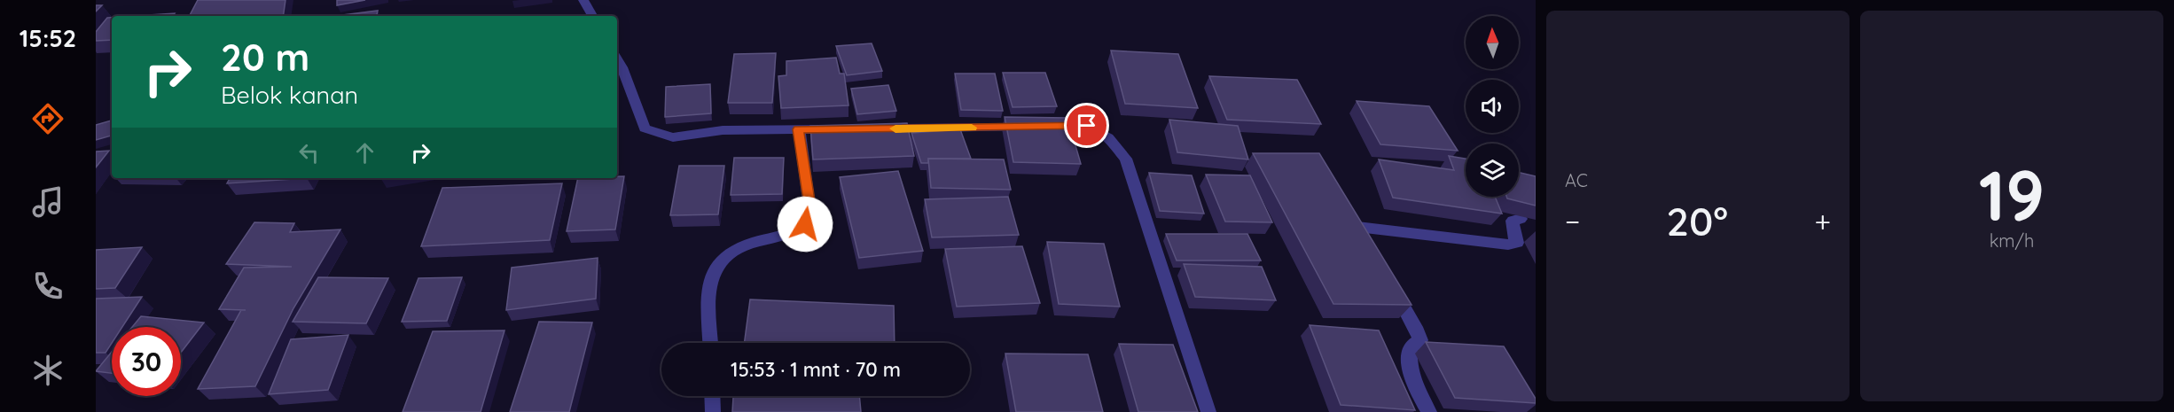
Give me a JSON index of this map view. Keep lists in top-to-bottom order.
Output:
{
  "north": "top",
  "page": {
    "tabs": "15:52",
    "tile": [
      "AC",
      ["19", "km/h"]
    ],
    "turn": ["20 m", "Belok kanan"],
    "heat": ["−", "20°", "+"],
    "limit": "30",
    "trip": "15:53 · 1 mnt · 70 m"
  }
}
